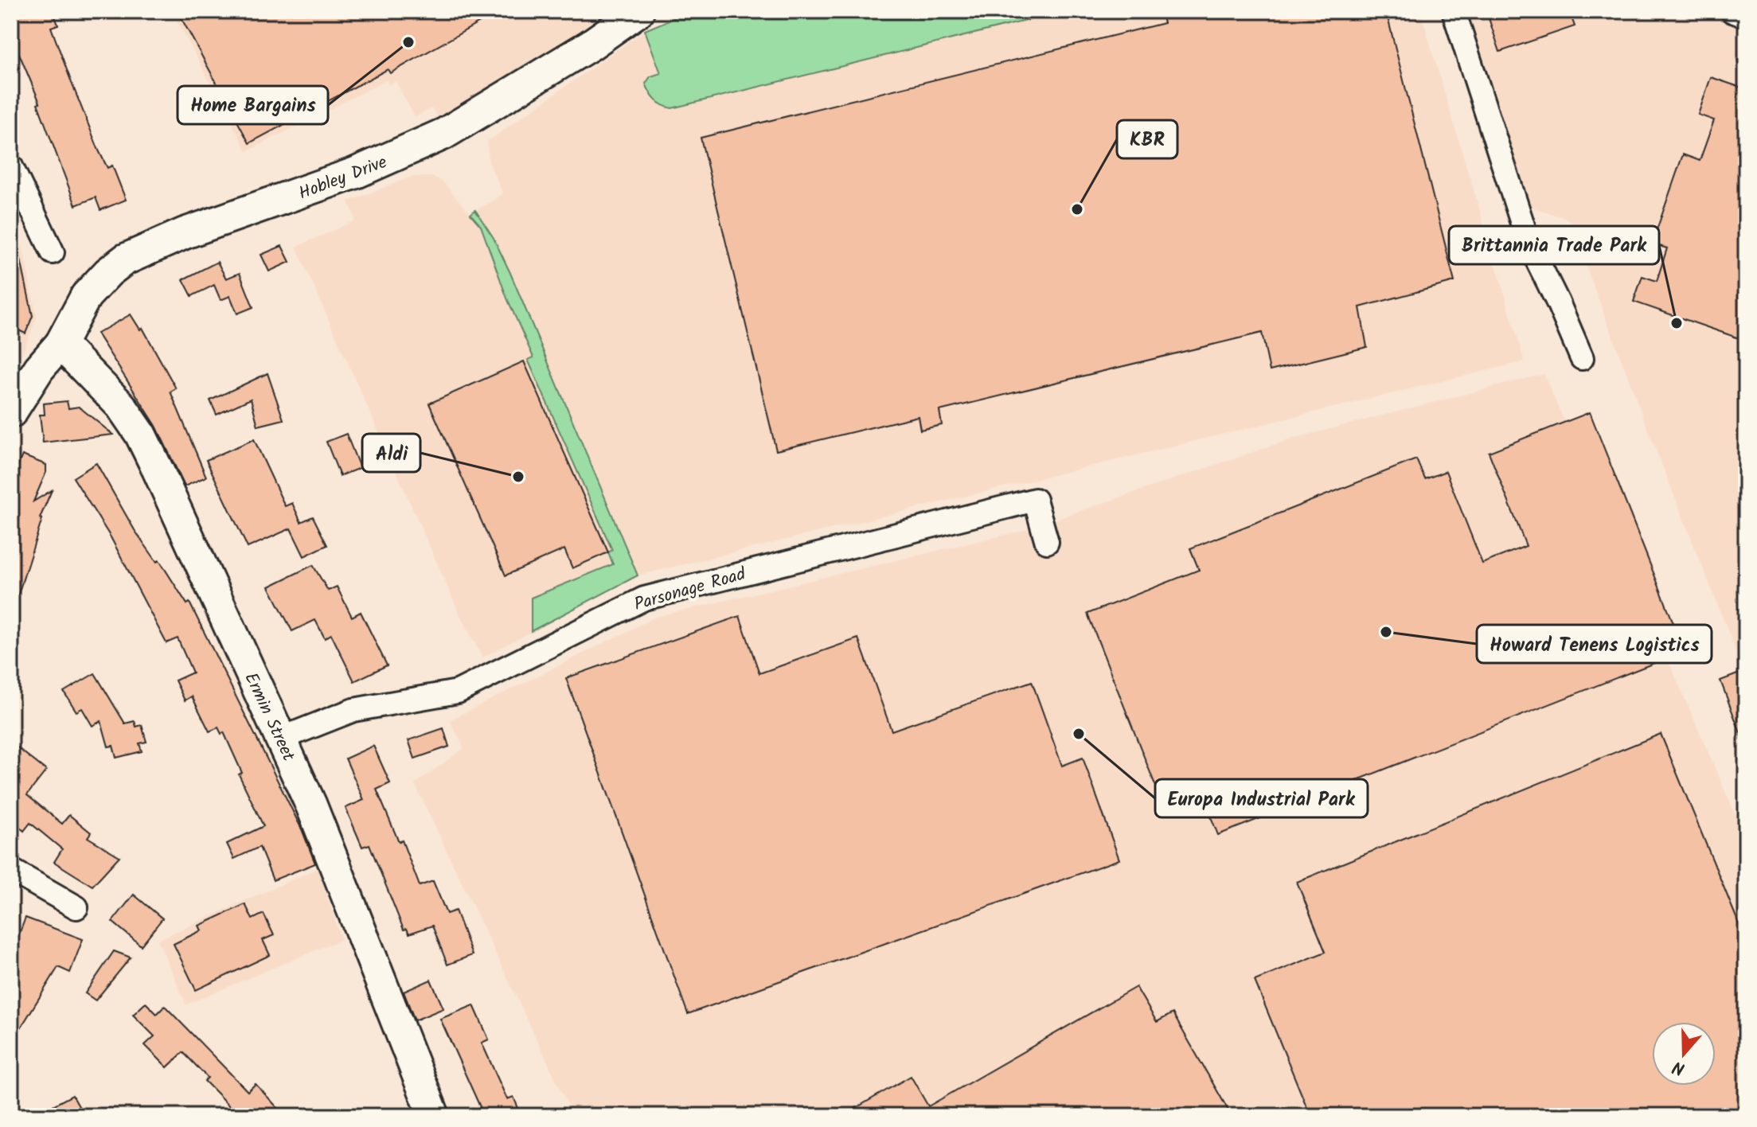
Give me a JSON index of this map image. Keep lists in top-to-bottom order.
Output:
{
  "streets": {
    "main road": ["Hobley Drive", "Ermin Street"],
    "street": ["Parsonage Road"]
  },
  "crossings": [
    ["Hobley Drive", "Ermin Street"],
    ["Parsonage Road", "Ermin Street"]
  ],
  "places": [
    "Home Bargains",
    "KBR",
    "Brittannia Trade Park",
    "Aldi",
    "Howard Tenens Logistics",
    "Europa Industrial Park"
  ],
  "north": "bottom"
}
